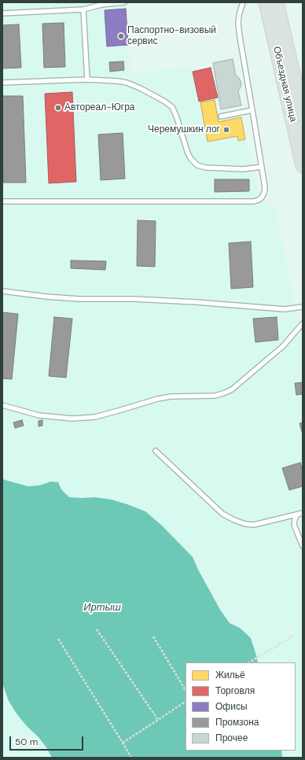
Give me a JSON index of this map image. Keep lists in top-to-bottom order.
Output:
{
  "streets": {
    "main road": ["Объездная улица"]
  },
  "water": ["Иртыш"],
  "places": ["Паспортно-визовый сервис", "Автореал-Югра", "Черемушкин лог"],
  "legend": [
    "Жильё",
    "Торговля",
    "Офисы",
    "Промзона",
    "Прочее"
  ],
  "scale_bar": "50 m"
}
